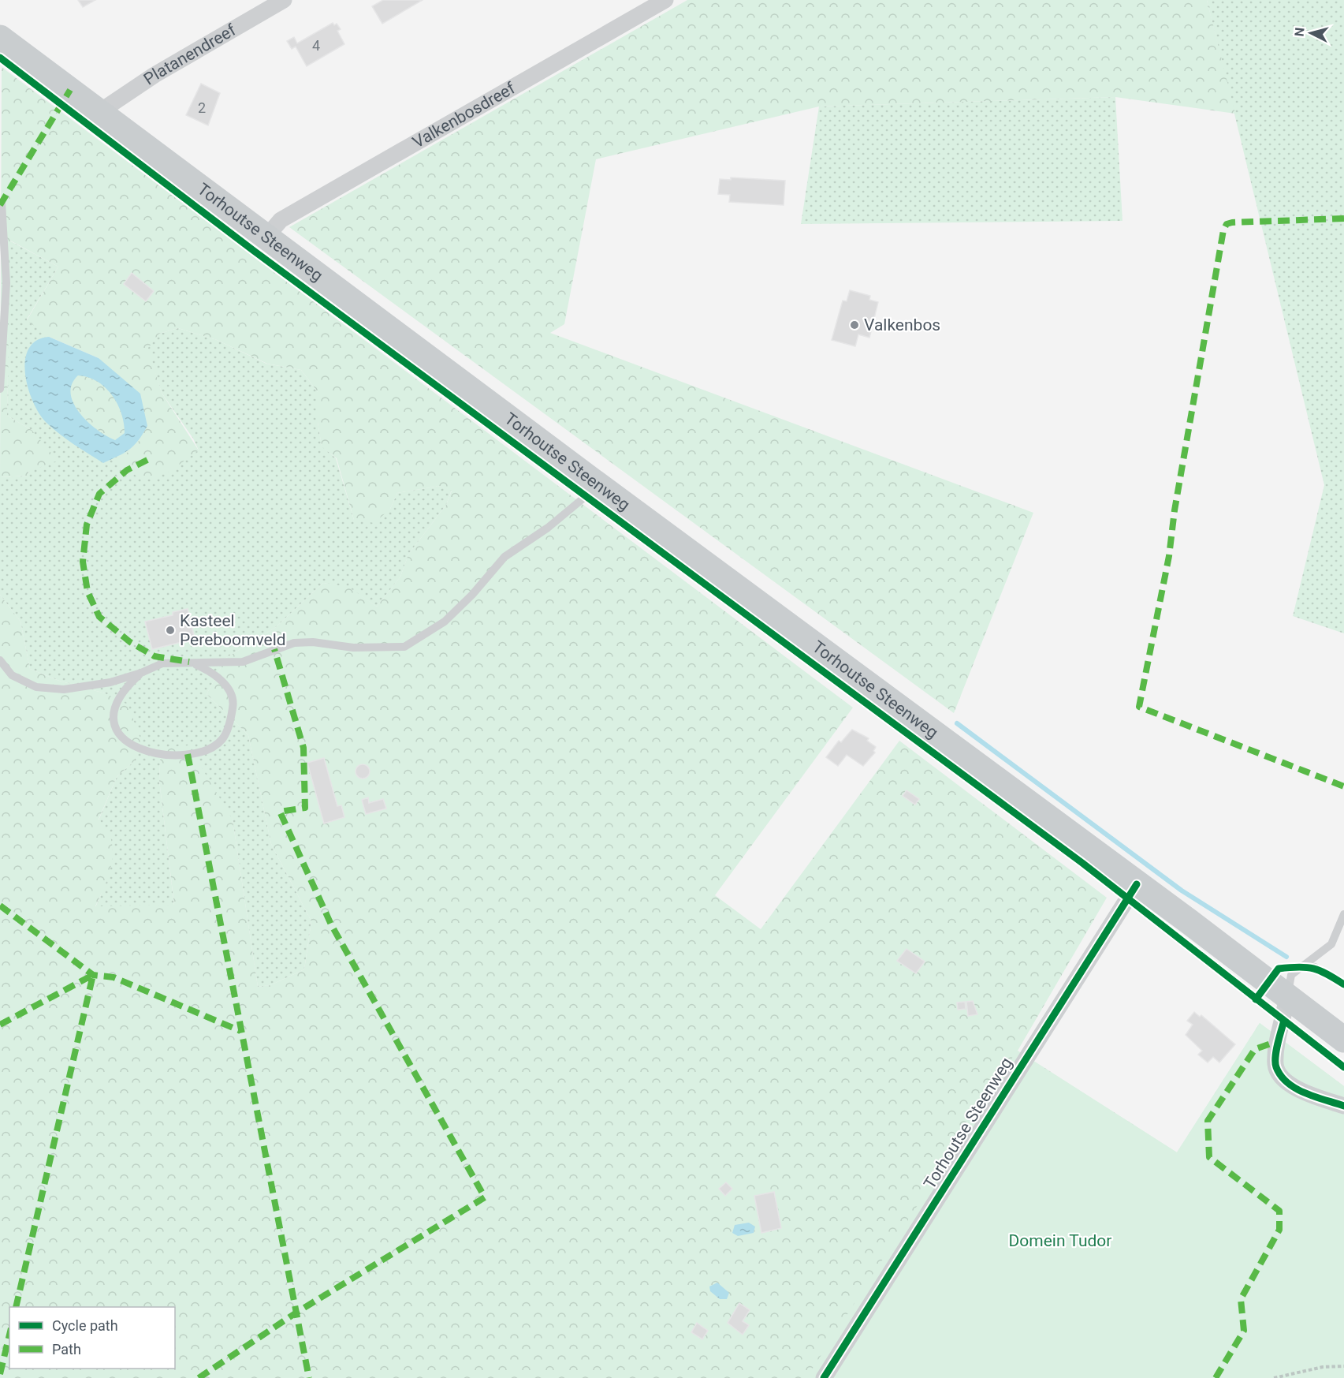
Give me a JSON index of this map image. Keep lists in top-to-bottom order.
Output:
{
  "streets": {
    "main road": ["Torhoutse Steenweg"],
    "street": ["Platanendreef", "Valkenbosdreef"]
  },
  "crossings": [
    ["Platanendreef", "Torhoutse Steenweg"],
    ["Valkenbosdreef", "Torhoutse Steenweg"]
  ],
  "parks": ["Domein Tudor"],
  "places": ["Valkenbos", "Kasteel Pereboomveld"],
  "house_numbers": ["4", "2"],
  "legend": ["Cycle path", "Path"],
  "north": "left"
}
